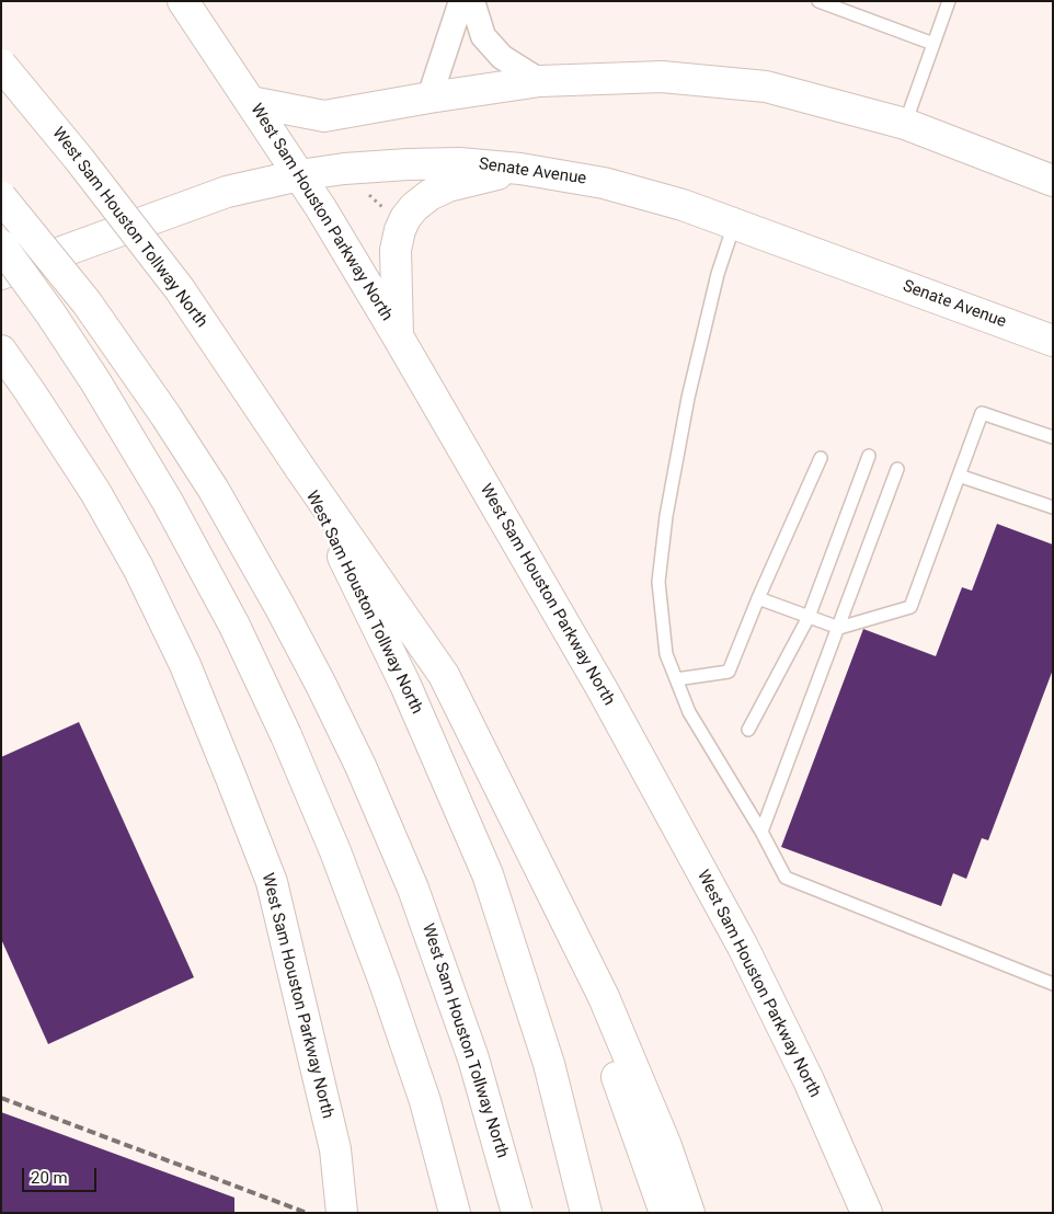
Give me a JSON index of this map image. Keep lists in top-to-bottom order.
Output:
{
  "streets": {
    "main road": ["Senate Avenue", "West Sam Houston Parkway North", "West Sam Houston Tollway North"]
  },
  "crossings": [
    ["Senate Avenue", "West Sam Houston Parkway North"]
  ],
  "scale_bar": "20 m"
}
